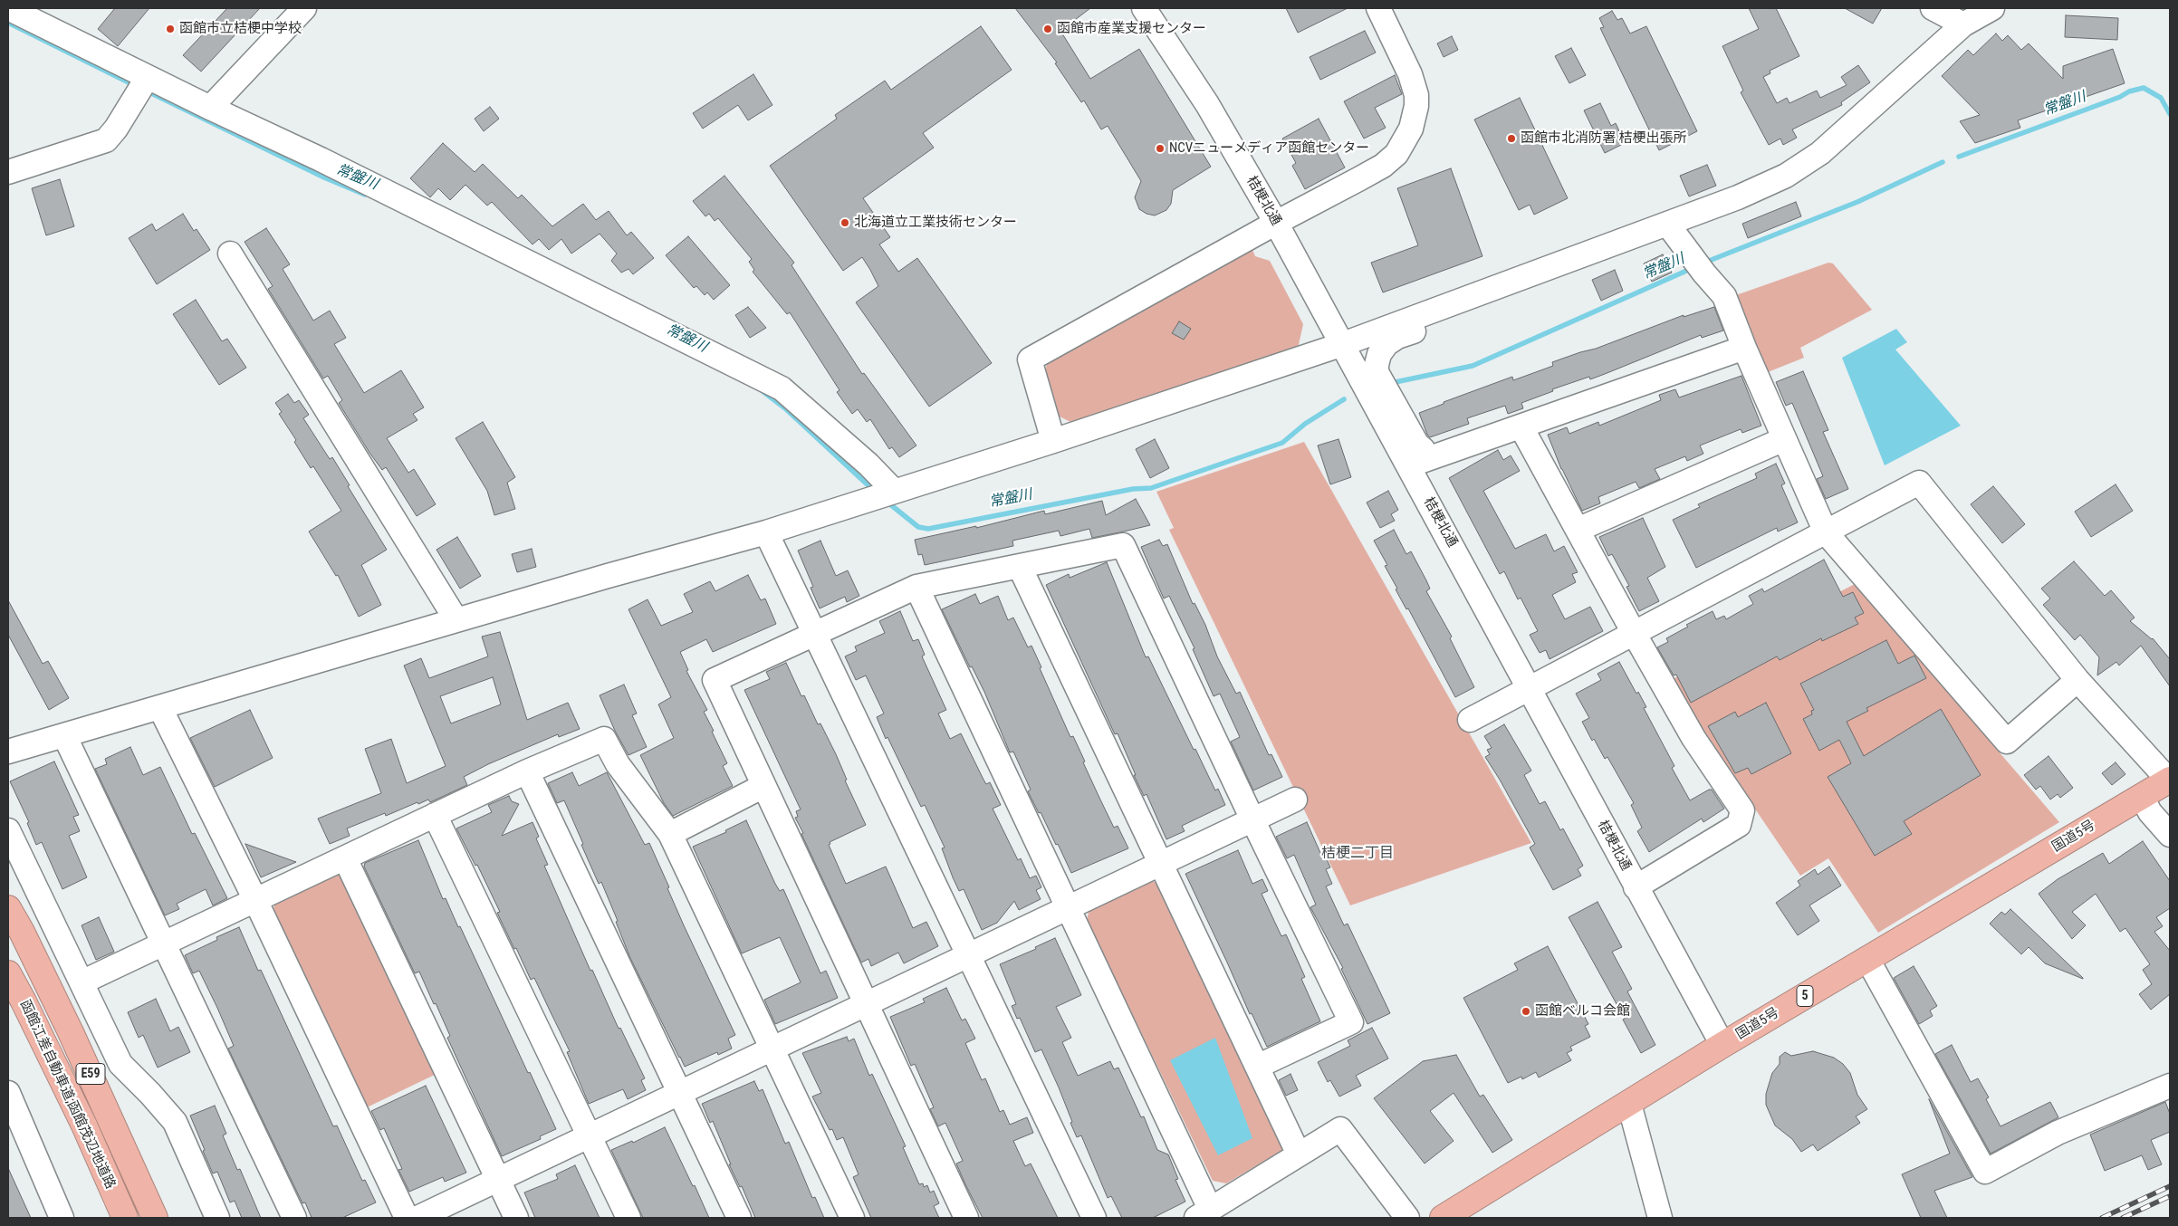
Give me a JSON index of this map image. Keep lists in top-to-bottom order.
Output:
{
  "streets": {
    "highway": [
      "国道5号",
      "5",
      "E59",
      "函館江差自動車道;函館茂辺地道路"
    ],
    "street": ["桔梗北通"]
  },
  "crossings": [
    ["桔梗北通", "国道5号"]
  ],
  "districts": ["桔梗二丁目"],
  "water": ["常盤川"],
  "places": [
    "函館市立桔梗中学校",
    "函館市産業支援センター",
    "函館市北消防署 桔梗出張所",
    "NCVニューメディア函館センター",
    "北海道立工業技術センター",
    "函館ベルコ会館"
  ]
}
